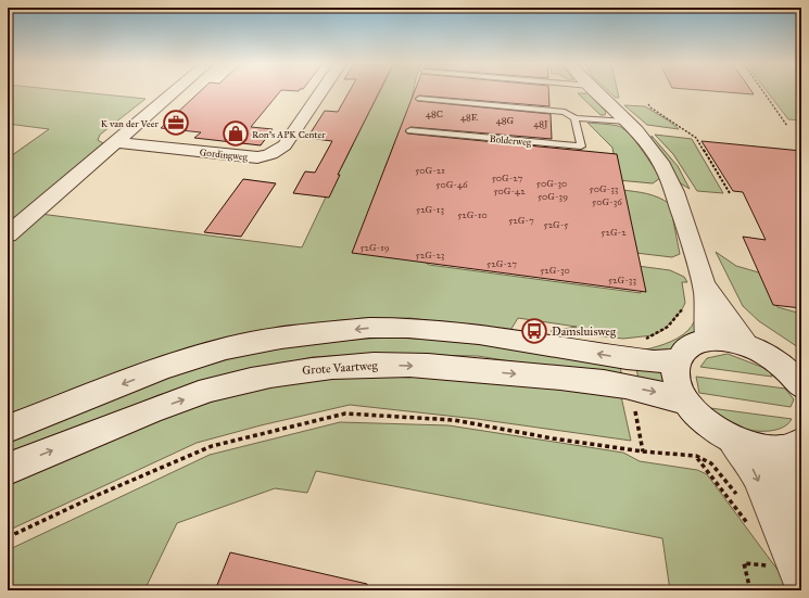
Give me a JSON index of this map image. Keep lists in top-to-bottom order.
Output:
{
  "streets": {
    "street": ["Gordingweg", "Grote Vaartweg"],
    "lane": ["Bolderweg"]
  },
  "places": {
    "office": ["K van der Veer"],
    "shop": ["Ron's APK Center"],
    "bus stop": ["Damsluisweg"]
  },
  "house_numbers": [
    "48C",
    "48E",
    "48G",
    "48J",
    "50G-21",
    "50G-27",
    "50G-30",
    "50G-46",
    "50G-33",
    "50G-42",
    "50G-39",
    "50G-36",
    "52G-13",
    "52G-10",
    "52G-7",
    "52G-5",
    "52G-2",
    "52G-19",
    "52G-23",
    "52G-27",
    "52G-30",
    "52G-33"
  ]
}
